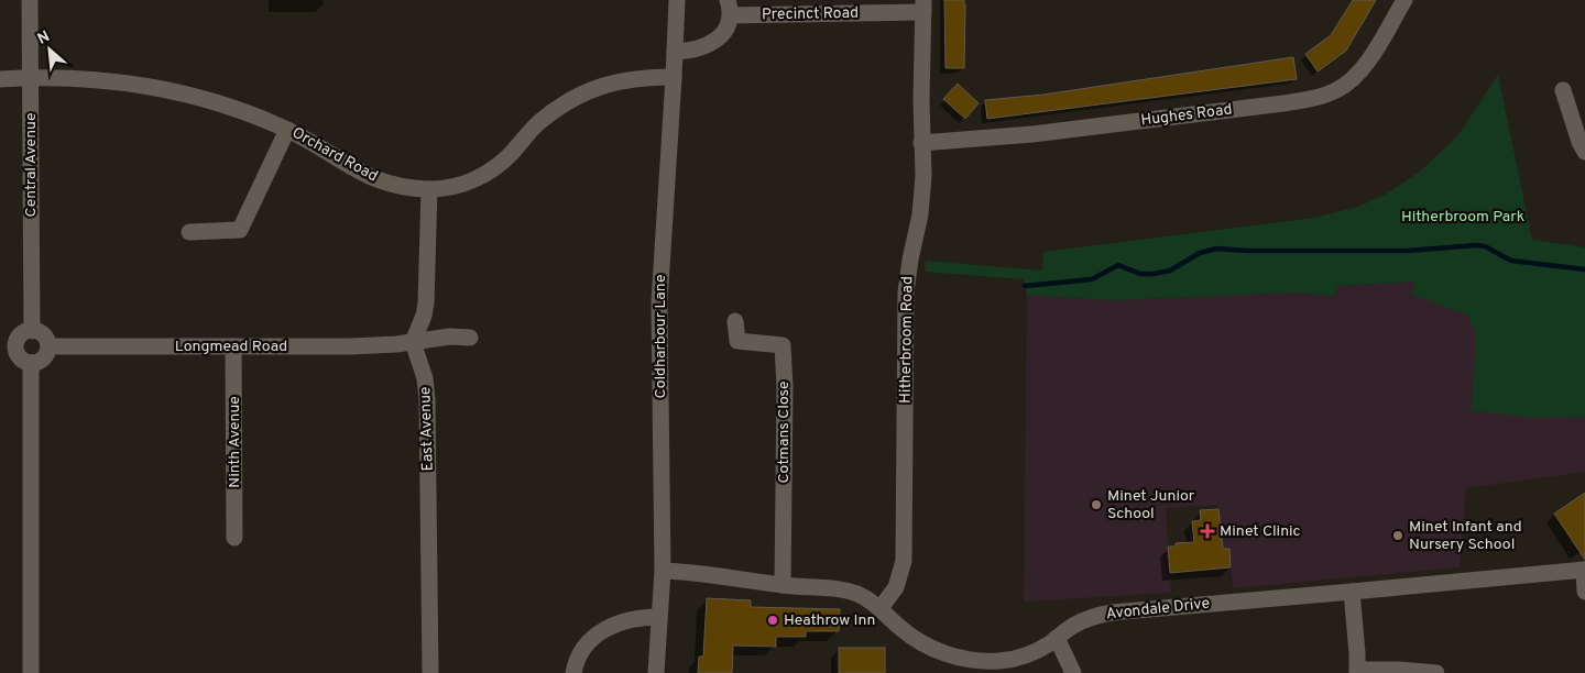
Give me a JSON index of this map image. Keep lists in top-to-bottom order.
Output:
{
  "streets": {
    "street": [
      "Precinct Road",
      "Hughes Road",
      "Orchard Road",
      "Central Avenue",
      "Coldharbour Lane",
      "Hitherbroom Road",
      "Longmead Road",
      "East Avenue",
      "Cotmans Close",
      "Ninth Avenue",
      "Avondale Drive"
    ]
  },
  "crossings": [
    ["Precinct Road", "Coldharbour Lane"],
    ["Precinct Road", "Hitherbroom Road"],
    ["Hughes Road", "Hitherbroom Road"],
    ["Orchard Road", "Central Avenue"],
    ["Orchard Road", "Coldharbour Lane"],
    ["Central Avenue", "Longmead Road"],
    ["Coldharbour Lane", "Avondale Drive"],
    ["Hitherbroom Road", "Avondale Drive"],
    ["Longmead Road", "East Avenue"],
    ["Longmead Road", "Ninth Avenue"],
    ["Cotmans Close", "Avondale Drive"]
  ],
  "parks": ["Hitherbroom Park"],
  "places": {
    "other": ["Minet Junior School", "Minet Infant and Nursery School", "Heathrow Inn"],
    "health": ["Minet Clinic"]
  },
  "north": "top left"
}
